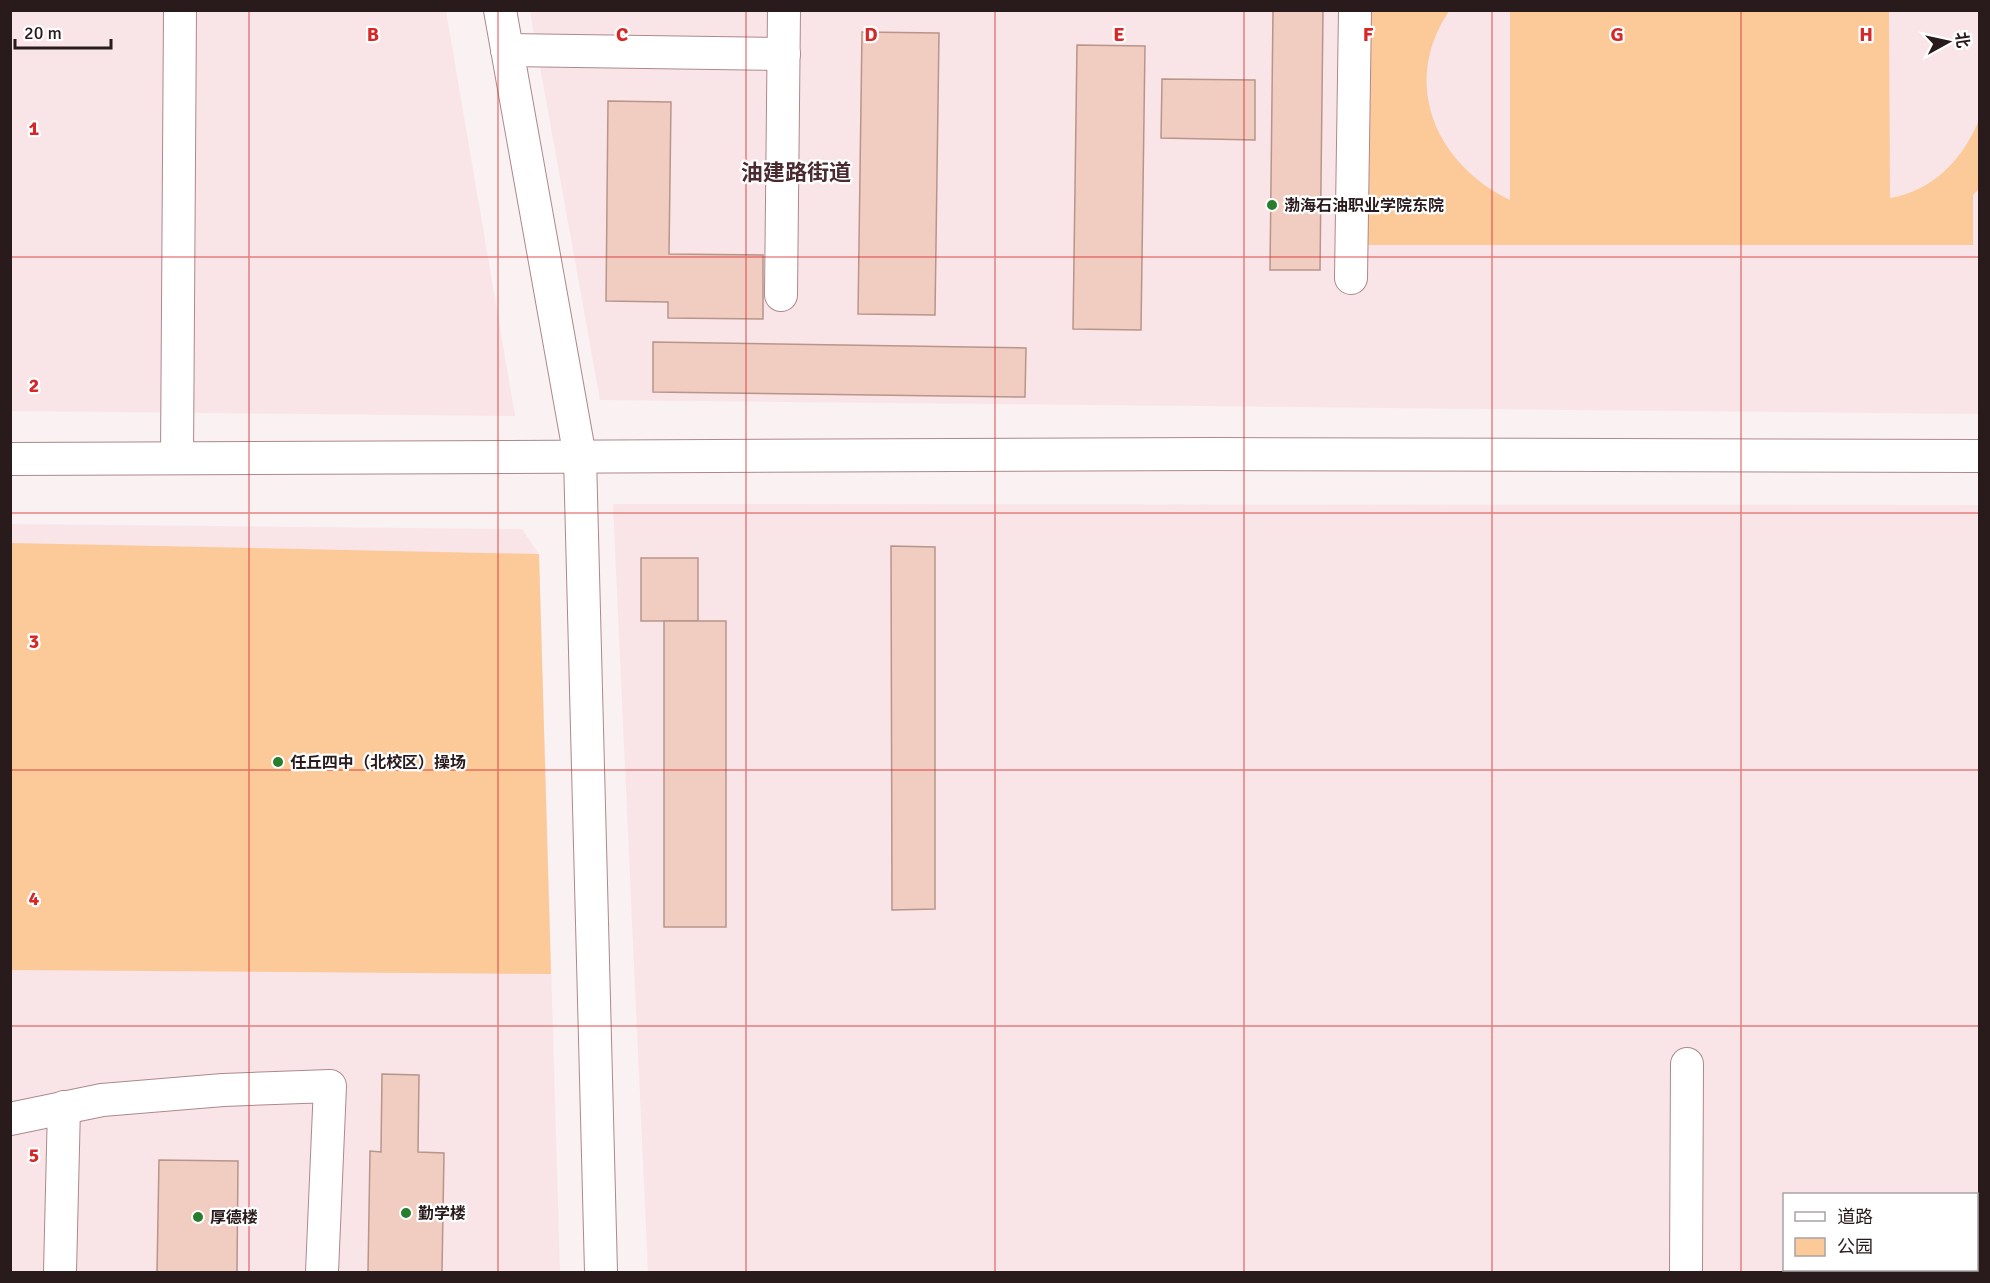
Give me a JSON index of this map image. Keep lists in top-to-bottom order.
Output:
{
  "districts": ["油建路街道"],
  "places": [
    "渤海石油职业学院东院",
    "任丘四中（北校区）操场",
    "勤学楼",
    "厚德楼"
  ],
  "legend": ["道路", "公园"],
  "scale_bar": "20 m",
  "north": "right",
  "grid": {
    "columns": [
      "B",
      "C",
      "D",
      "E",
      "F",
      "G",
      "H"
    ],
    "rows": [
      "1",
      "2",
      "3",
      "4",
      "5"
    ]
  }
}
